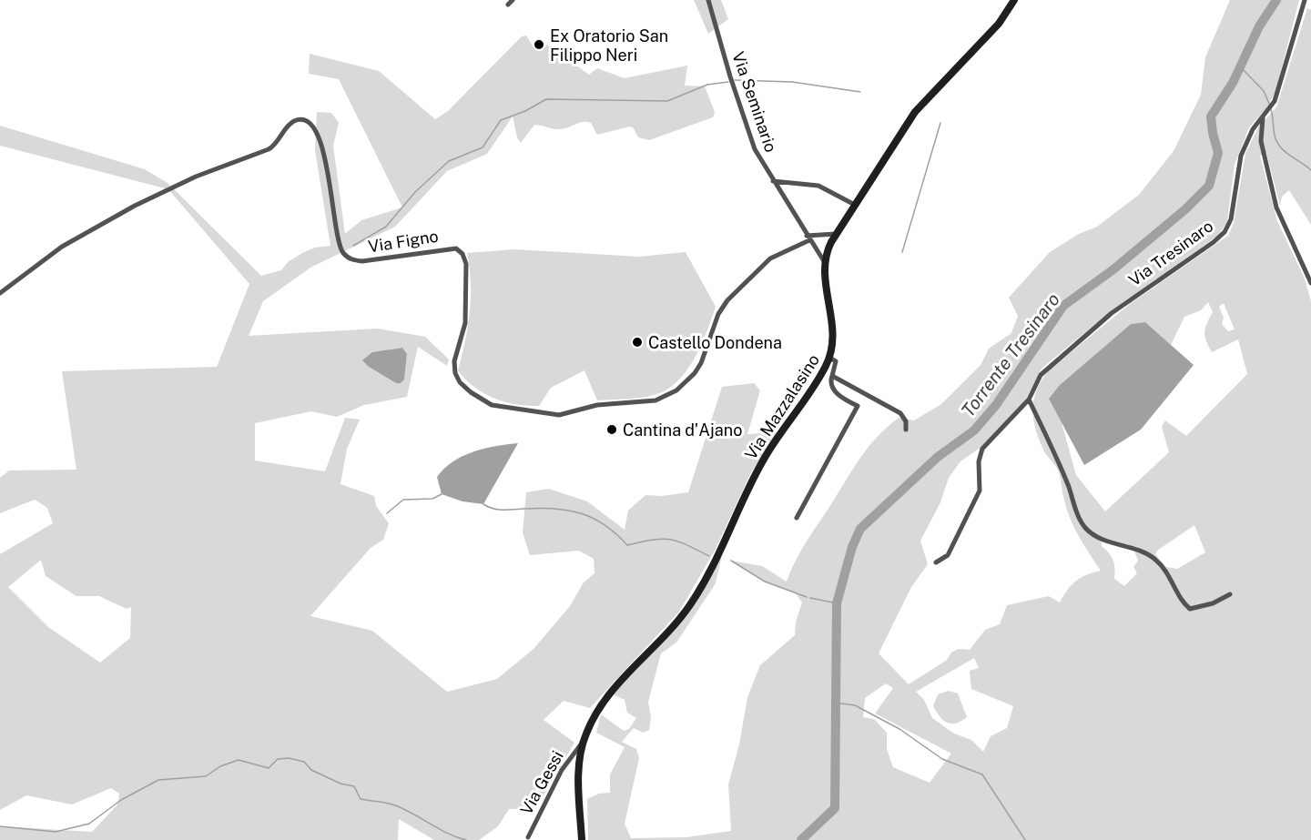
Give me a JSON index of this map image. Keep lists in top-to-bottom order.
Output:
{
  "streets": {
    "main road": ["Via Mazzalasino"],
    "street": [
      "Via Seminario",
      "Via Figno",
      "Via Tresinaro",
      "Via Gessi"
    ]
  },
  "crossings": [
    ["Via Seminario", "Via Figno"],
    ["Via Seminario", "Via Mazzalasino"],
    ["Via Mazzalasino", "Via Gessi"]
  ],
  "water": ["Torrente Tresinaro"],
  "places": ["Ex Oratorio San Filippo Neri", "Castello Dondena", "Cantina d'Ajano"]
}
